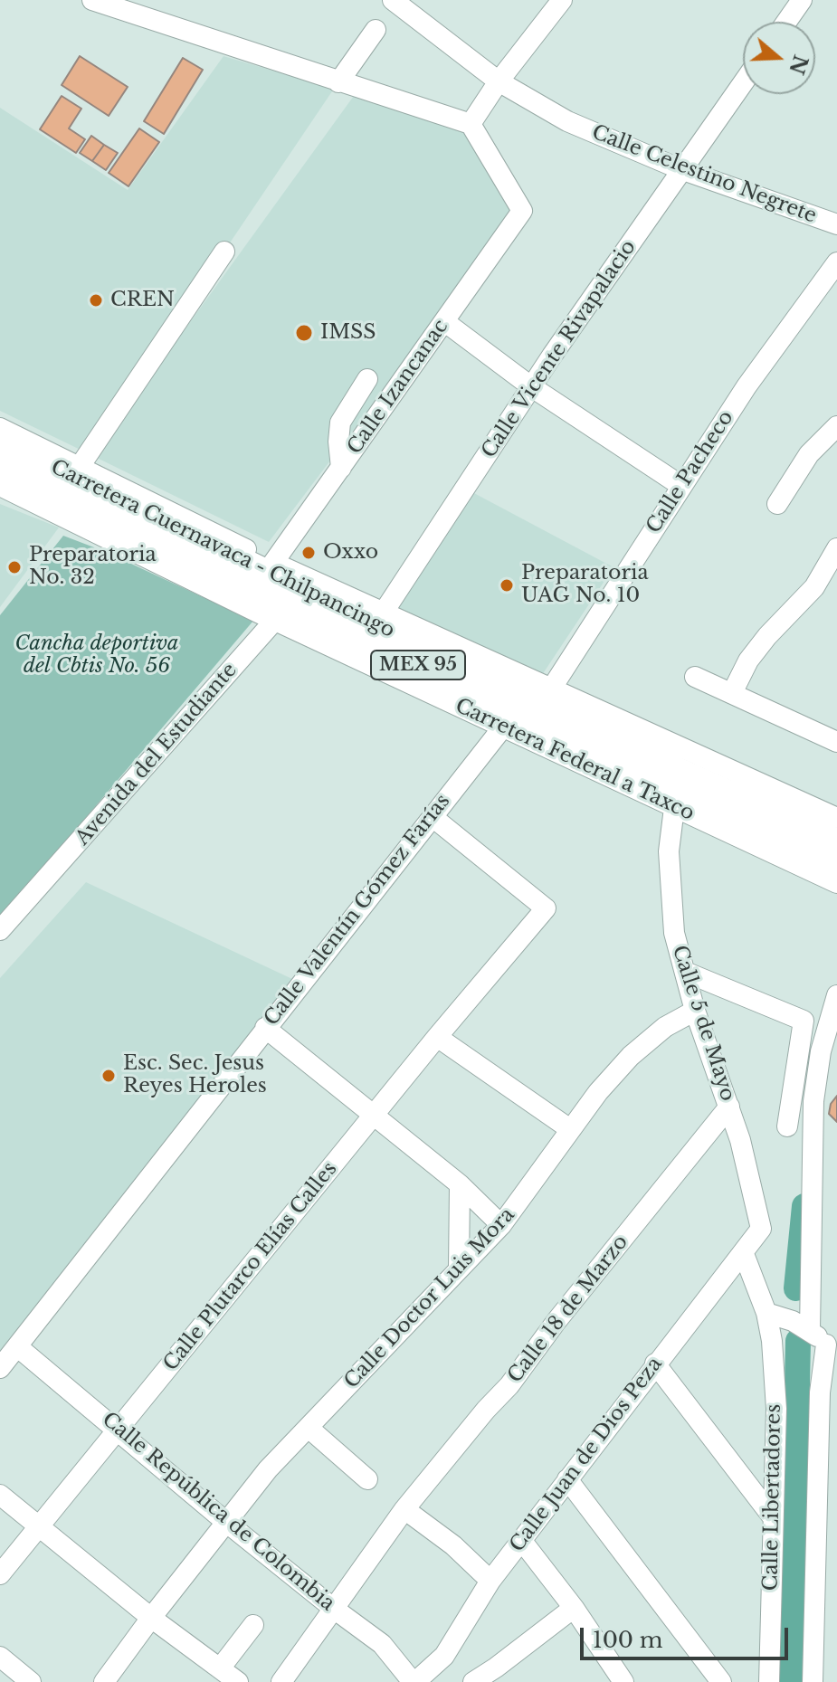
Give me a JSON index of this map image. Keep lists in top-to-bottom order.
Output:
{
  "streets": {
    "main road": ["Carretera Cuernavaca - Chilpancingo", "MEX 95"],
    "street": [
      "Calle Celestino Negrete",
      "Calle Vicente Rivapalacio",
      "Calle Izancanac",
      "Calle Pacheco",
      "Avenida del Estudiante",
      "Carretera Federal a Taxco",
      "Calle Valentín Gómez Farías",
      "Calle 5 de Mayo",
      "Calle Plutarco Elías Calles",
      "Calle Doctor Luis Mora",
      "Calle 18 de Marzo",
      "Calle Juan de Dios Peza",
      "Calle Libertadores",
      "Calle República de Colombia"
    ]
  },
  "crossings": [
    ["Calle Celestino Negrete", "Calle Vicente Rivapalacio"],
    ["Calle Vicente Rivapalacio", "Carretera Cuernavaca - Chilpancingo"],
    ["Calle Izancanac", "Carretera Federal a Taxco"],
    ["Calle Pacheco", "Carretera Cuernavaca - Chilpancingo"],
    ["Calle Pacheco", "Carretera Federal a Taxco"],
    ["Calle Pacheco", "Calle Valentín Gómez Farías"],
    ["Carretera Cuernavaca - Chilpancingo", "Avenida del Estudiante"],
    ["Carretera Cuernavaca - Chilpancingo", "Carretera Federal a Taxco"],
    ["Carretera Cuernavaca - Chilpancingo", "Calle Valentín Gómez Farías"],
    ["Carretera Cuernavaca - Chilpancingo", "Calle 5 de Mayo"],
    ["Avenida del Estudiante", "Carretera Federal a Taxco"],
    ["Carretera Federal a Taxco", "Calle Valentín Gómez Farías"],
    ["Carretera Federal a Taxco", "Calle 5 de Mayo"],
    ["Calle Valentín Gómez Farías", "Calle Plutarco Elías Calles"],
    ["Calle Valentín Gómez Farías", "Calle República de Colombia"],
    ["Calle 5 de Mayo", "Calle Doctor Luis Mora"],
    ["Calle 5 de Mayo", "Calle 18 de Marzo"],
    ["Calle 5 de Mayo", "Calle Juan de Dios Peza"],
    ["Calle Plutarco Elías Calles", "Calle República de Colombia"],
    ["Calle Doctor Luis Mora", "Calle República de Colombia"],
    ["Calle 18 de Marzo", "Calle República de Colombia"],
    ["Calle Juan de Dios Peza", "Calle República de Colombia"]
  ],
  "parks": ["Cancha deportiva del Cbtis No. 56"],
  "places": [
    "CREN",
    "IMSS",
    "Oxxo",
    "Preparatoria No. 32",
    "Preparatoria UAG No. 10",
    "Esc. Sec. Jesus Reyes Heroles"
  ],
  "scale_bar": "100 m",
  "north": "right"
}
